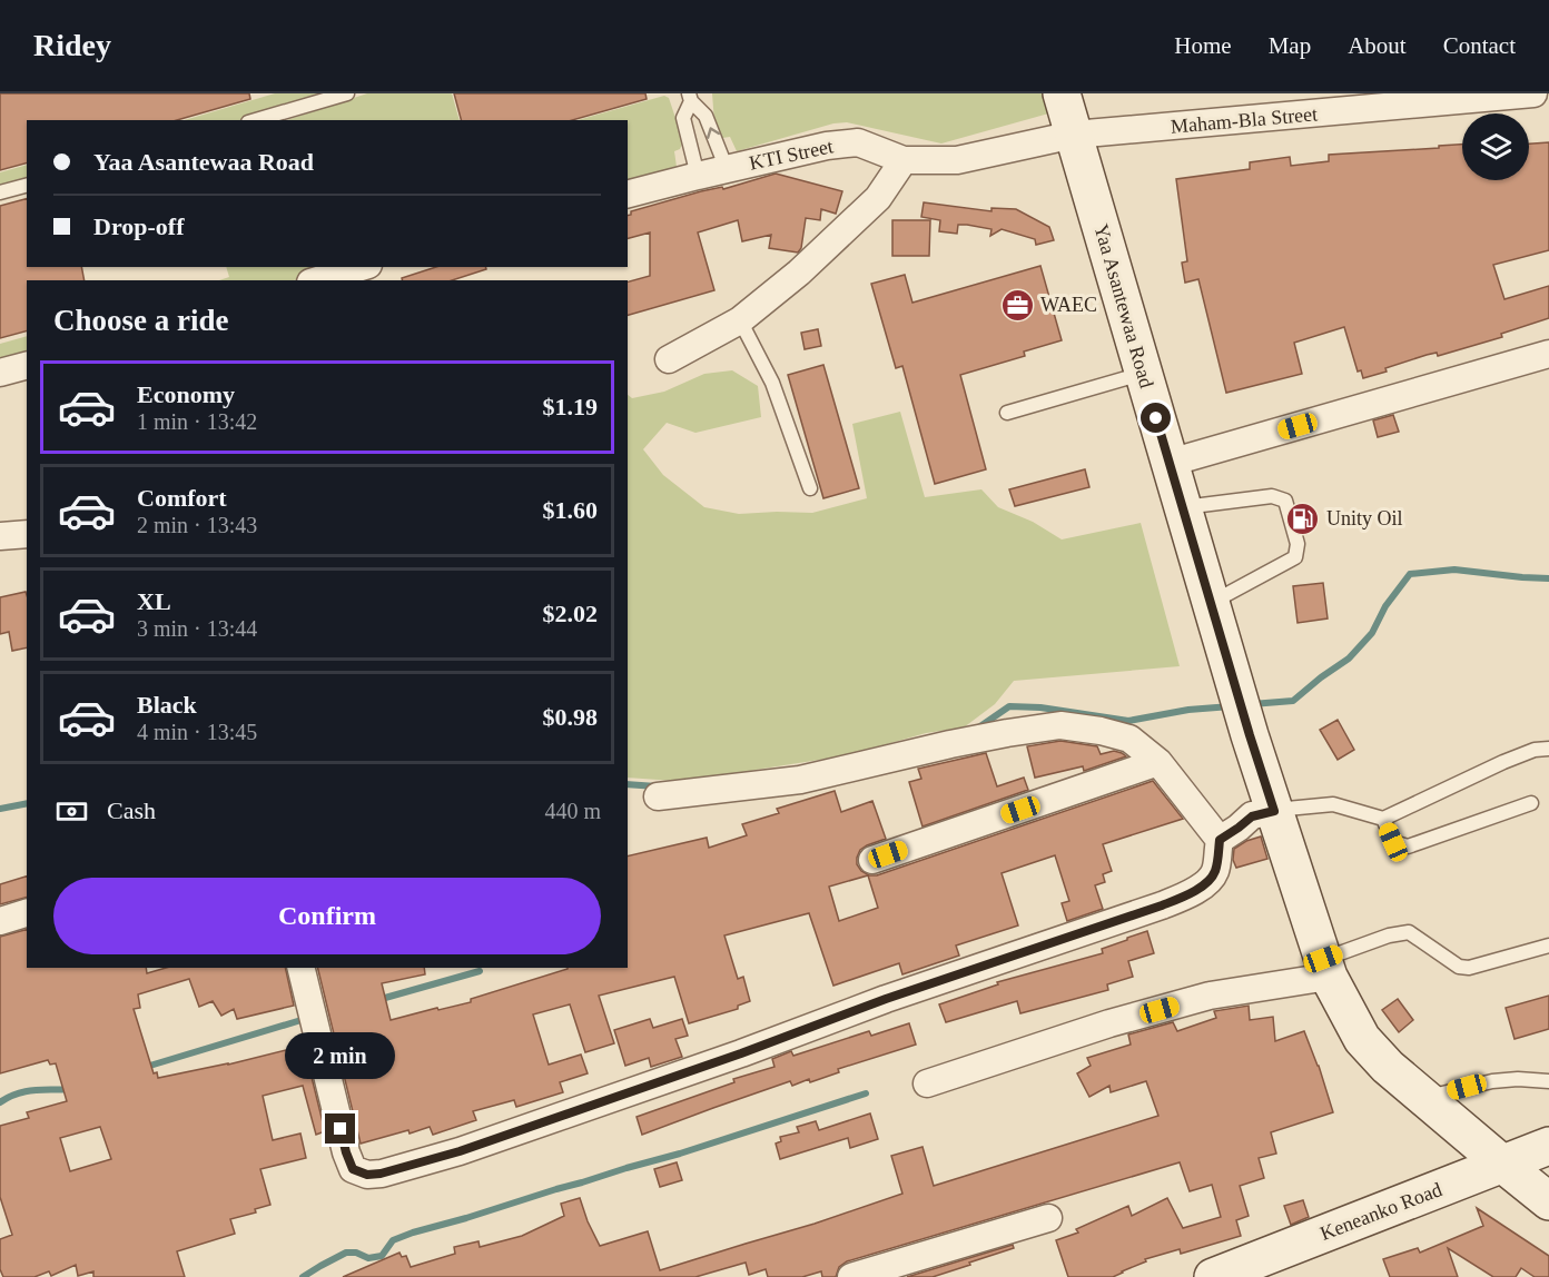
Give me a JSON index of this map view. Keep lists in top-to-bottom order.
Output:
{
  "streets": {
    "street": [
      "Maham-Bla Street",
      "KTI Street",
      "Yaa Asantewaa Road",
      "Keneanko Road"
    ]
  },
  "crossings": [
    ["Maham-Bla Street", "KTI Street"],
    ["Maham-Bla Street", "Yaa Asantewaa Road"],
    ["KTI Street", "Yaa Asantewaa Road"],
    ["Yaa Asantewaa Road", "Keneanko Road"]
  ],
  "places": {
    "office": ["WAEC"],
    "fuel station": ["Unity Oil"]
  },
  "page": {
    "header": "Ridey",
    "nav": [
      "Home",
      "Map",
      "About",
      "Contact"
    ],
    "banner": ["Yaa Asantewaa Road", "Drop-off"],
    "heading": "Choose a ride",
    "list": [
      {
        "name": "Economy",
        "note": "1 min · 13:42",
        "value": "$1.19"
      },
      {
        "name": "Comfort",
        "note": "2 min · 13:43",
        "value": "$1.60"
      },
      {
        "name": "XL",
        "note": "3 min · 13:44",
        "value": "$2.02"
      },
      {
        "name": "Black",
        "note": "4 min · 13:45",
        "value": "$0.98"
      }
    ],
    "pay": ["Cash", "440 m"],
    "buttons": "Confirm",
    "bubble": "2 min"
  }
}
